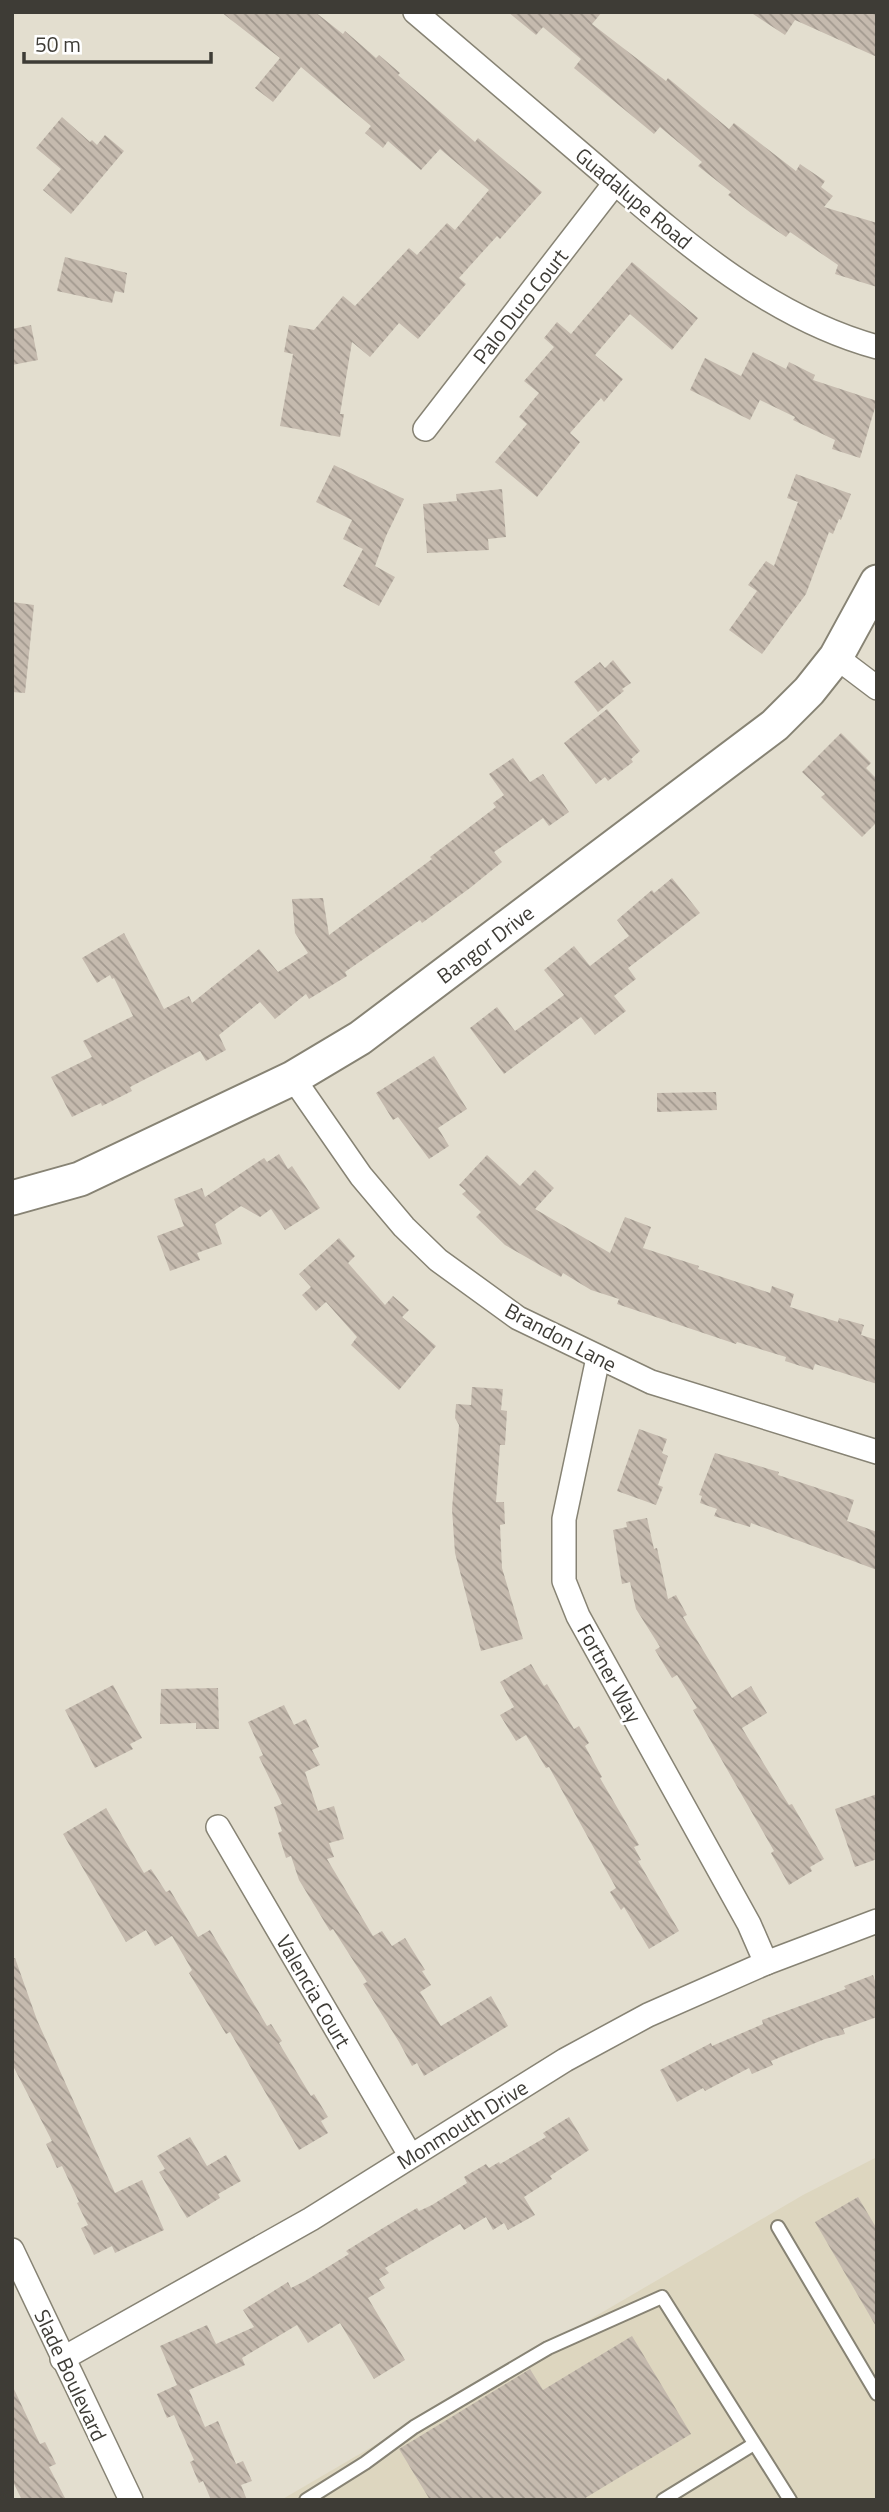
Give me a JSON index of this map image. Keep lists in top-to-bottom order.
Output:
{
  "streets": {
    "street": [
      "Guadalupe Road",
      "Palo Duro Court",
      "Bangor Drive",
      "Brandon Lane",
      "Fortner Way",
      "Valencia Court",
      "Monmouth Drive",
      "Slade Boulevard"
    ]
  },
  "crossings": [
    ["Guadalupe Road", "Palo Duro Court"],
    ["Bangor Drive", "Brandon Lane"],
    ["Brandon Lane", "Fortner Way"],
    ["Fortner Way", "Monmouth Drive"],
    ["Valencia Court", "Monmouth Drive"],
    ["Monmouth Drive", "Slade Boulevard"]
  ],
  "scale_bar": "50 m"
}
